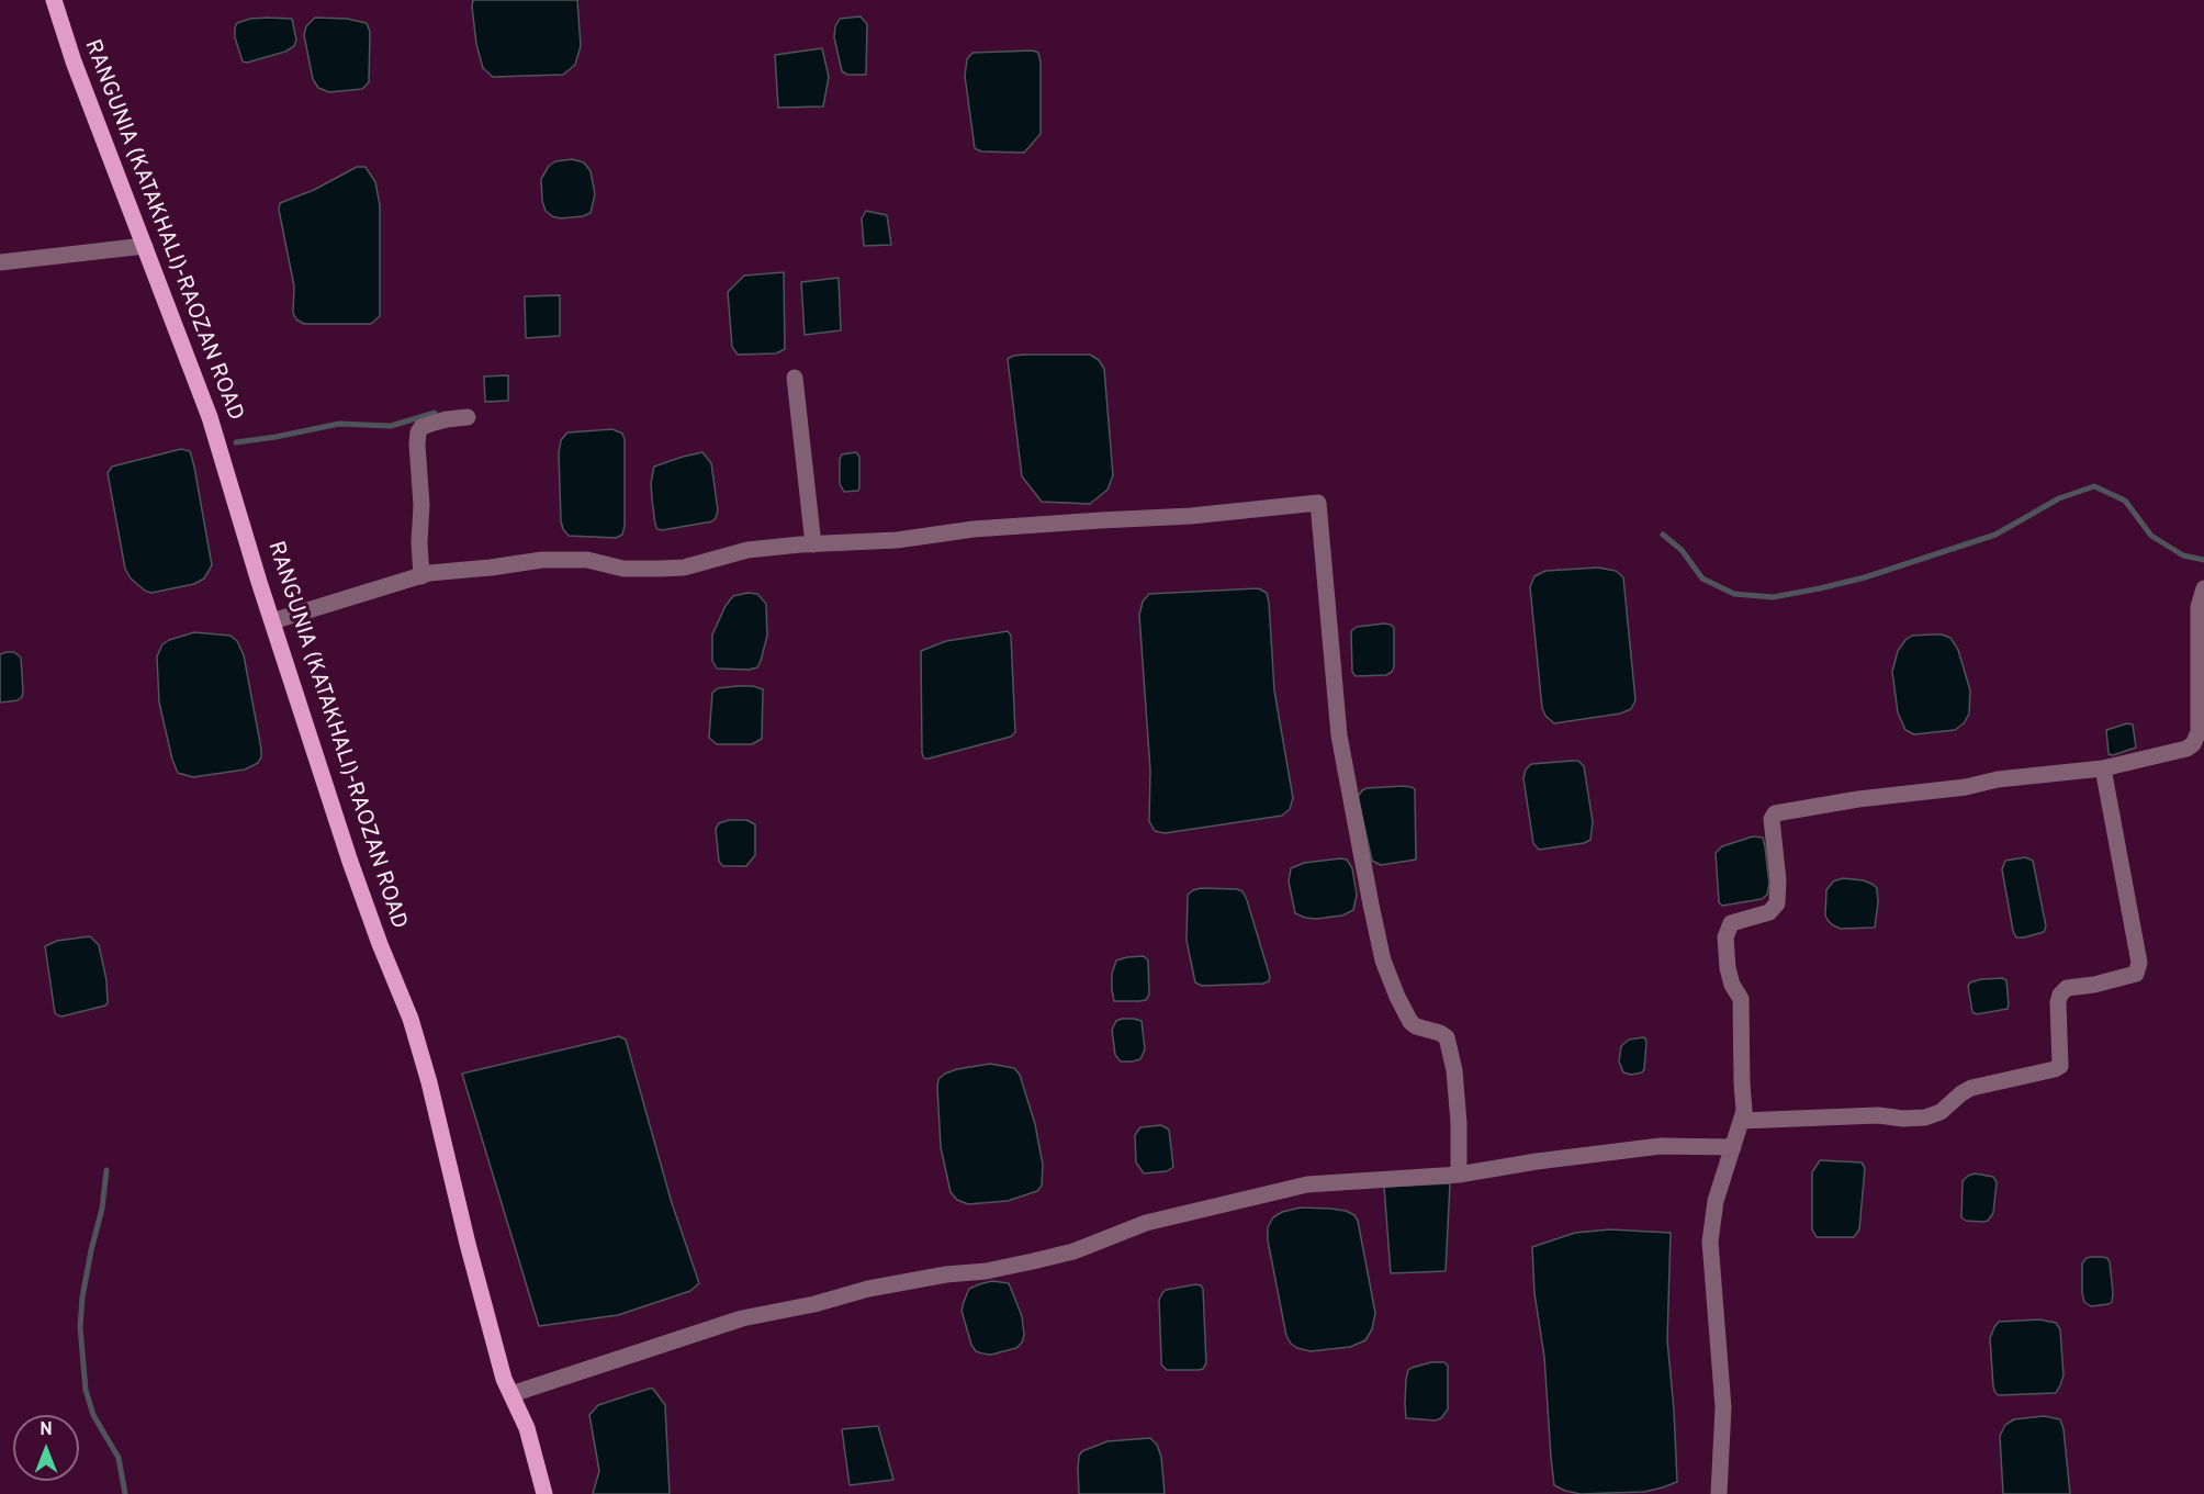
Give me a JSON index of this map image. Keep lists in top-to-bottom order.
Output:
{
  "streets": {
    "main road": ["RANGUNIA (KATAKHALI)-RAOZAN ROAD"]
  },
  "north": "top"
}
